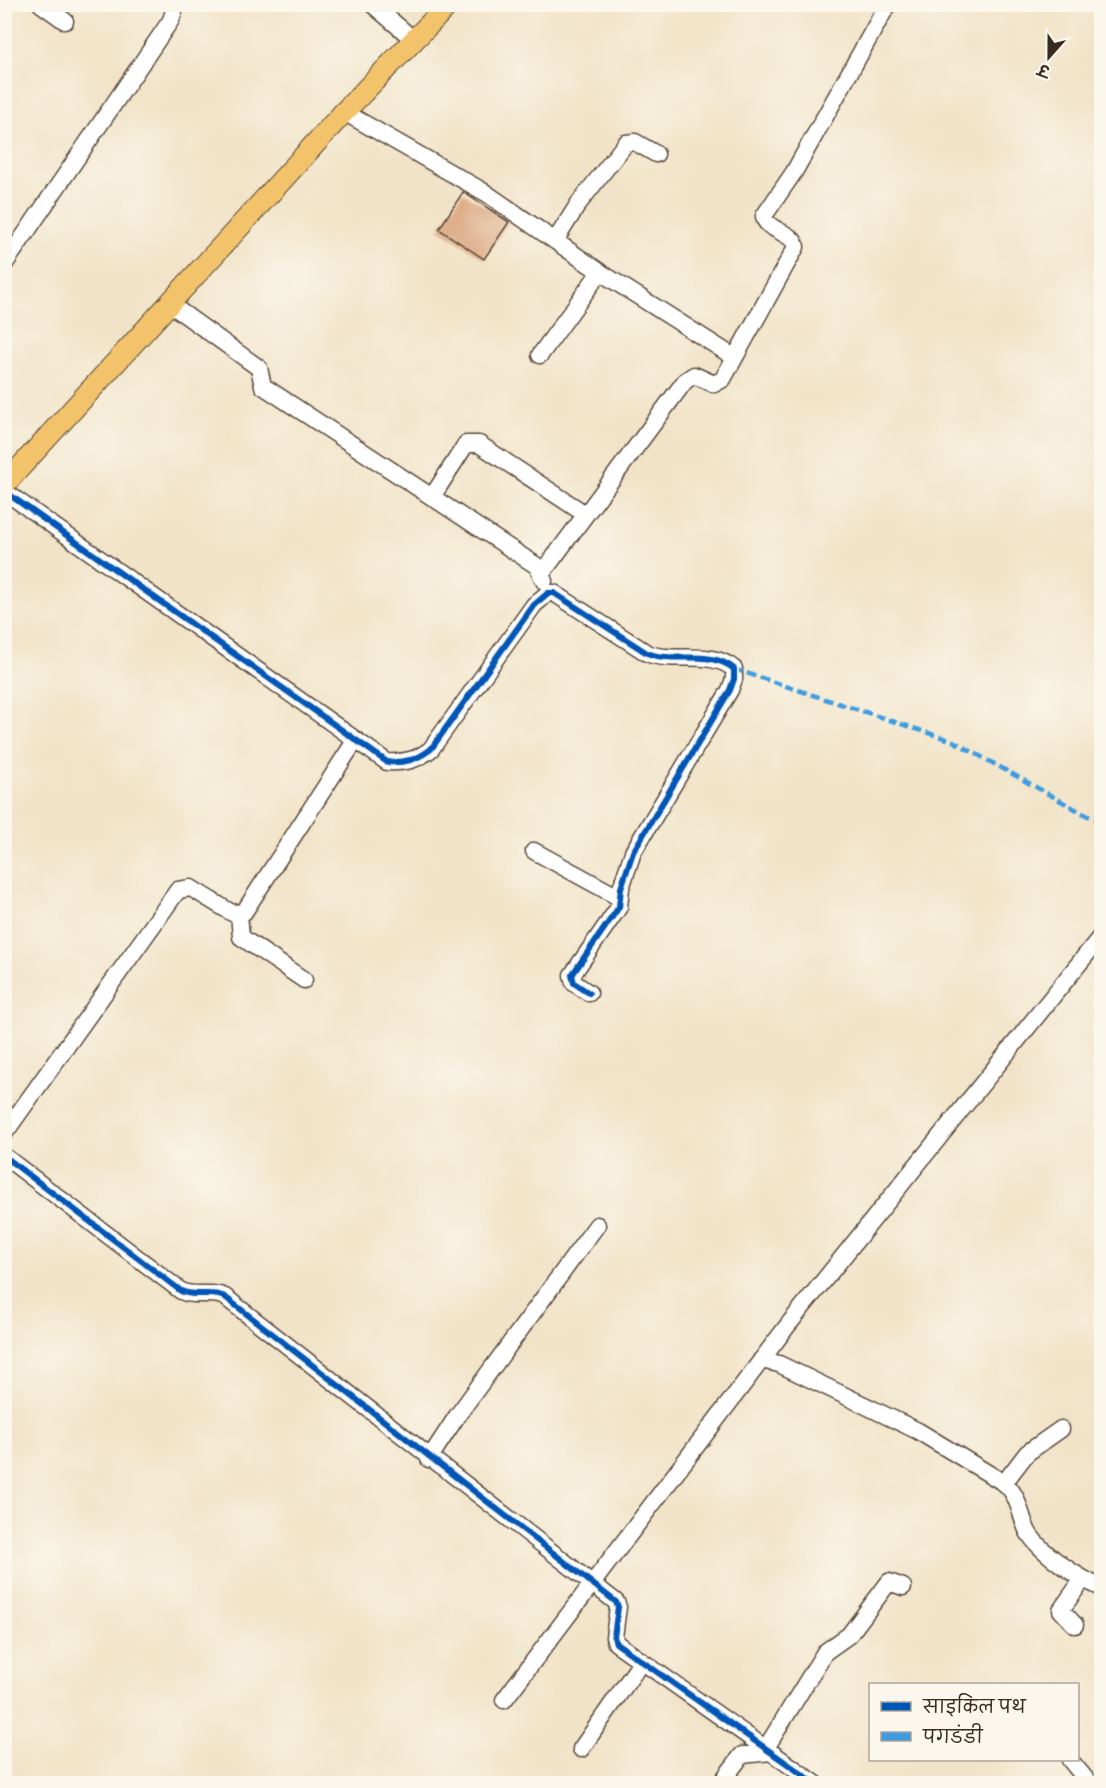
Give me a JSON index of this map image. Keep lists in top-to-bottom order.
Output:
{
  "legend": ["साइकिल पथ", "पगडंडी"],
  "north": "bottom"
}
